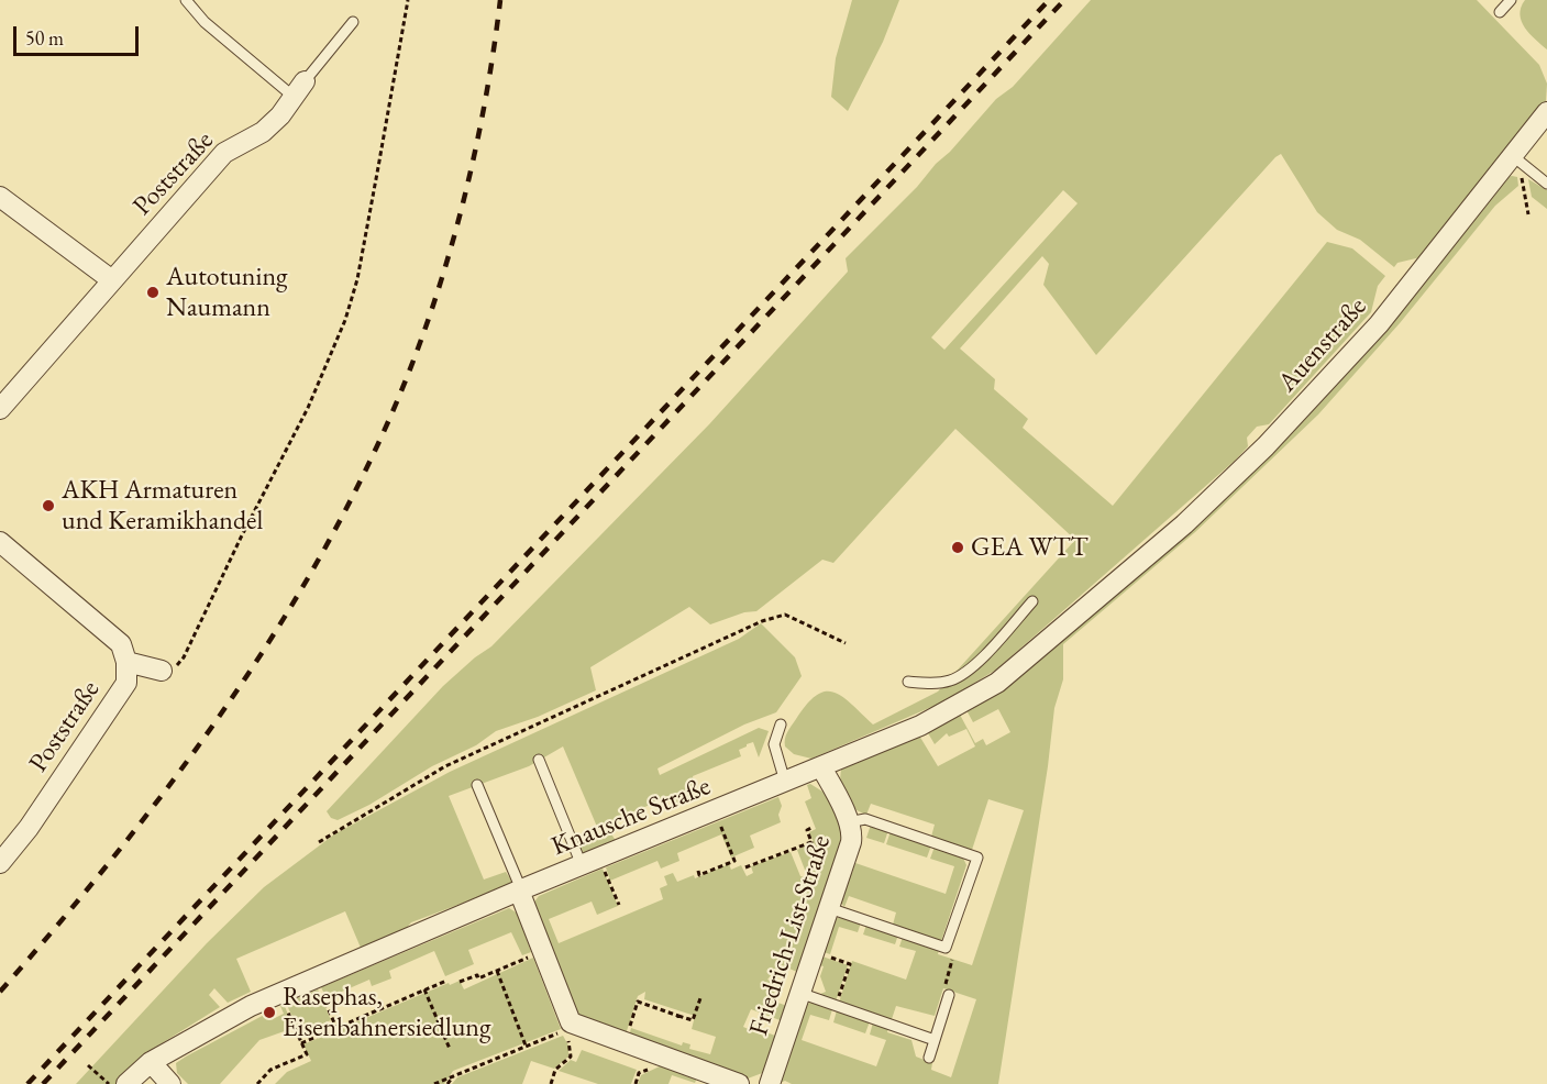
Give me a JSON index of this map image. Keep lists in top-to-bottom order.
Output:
{
  "streets": {
    "street": [
      "Poststraße",
      "Auenstraße",
      "Knausche Straße",
      "Friedrich-List-Straße"
    ]
  },
  "crossings": [
    ["Auenstraße", "Knausche Straße"],
    ["Knausche Straße", "Friedrich-List-Straße"]
  ],
  "places": [
    "Autotuning Naumann",
    "AKH Armaturen und Keramikhandel",
    "GEA WTT",
    "Rasephas, Eisenbahnersiedlung"
  ],
  "scale_bar": "50 m"
}
